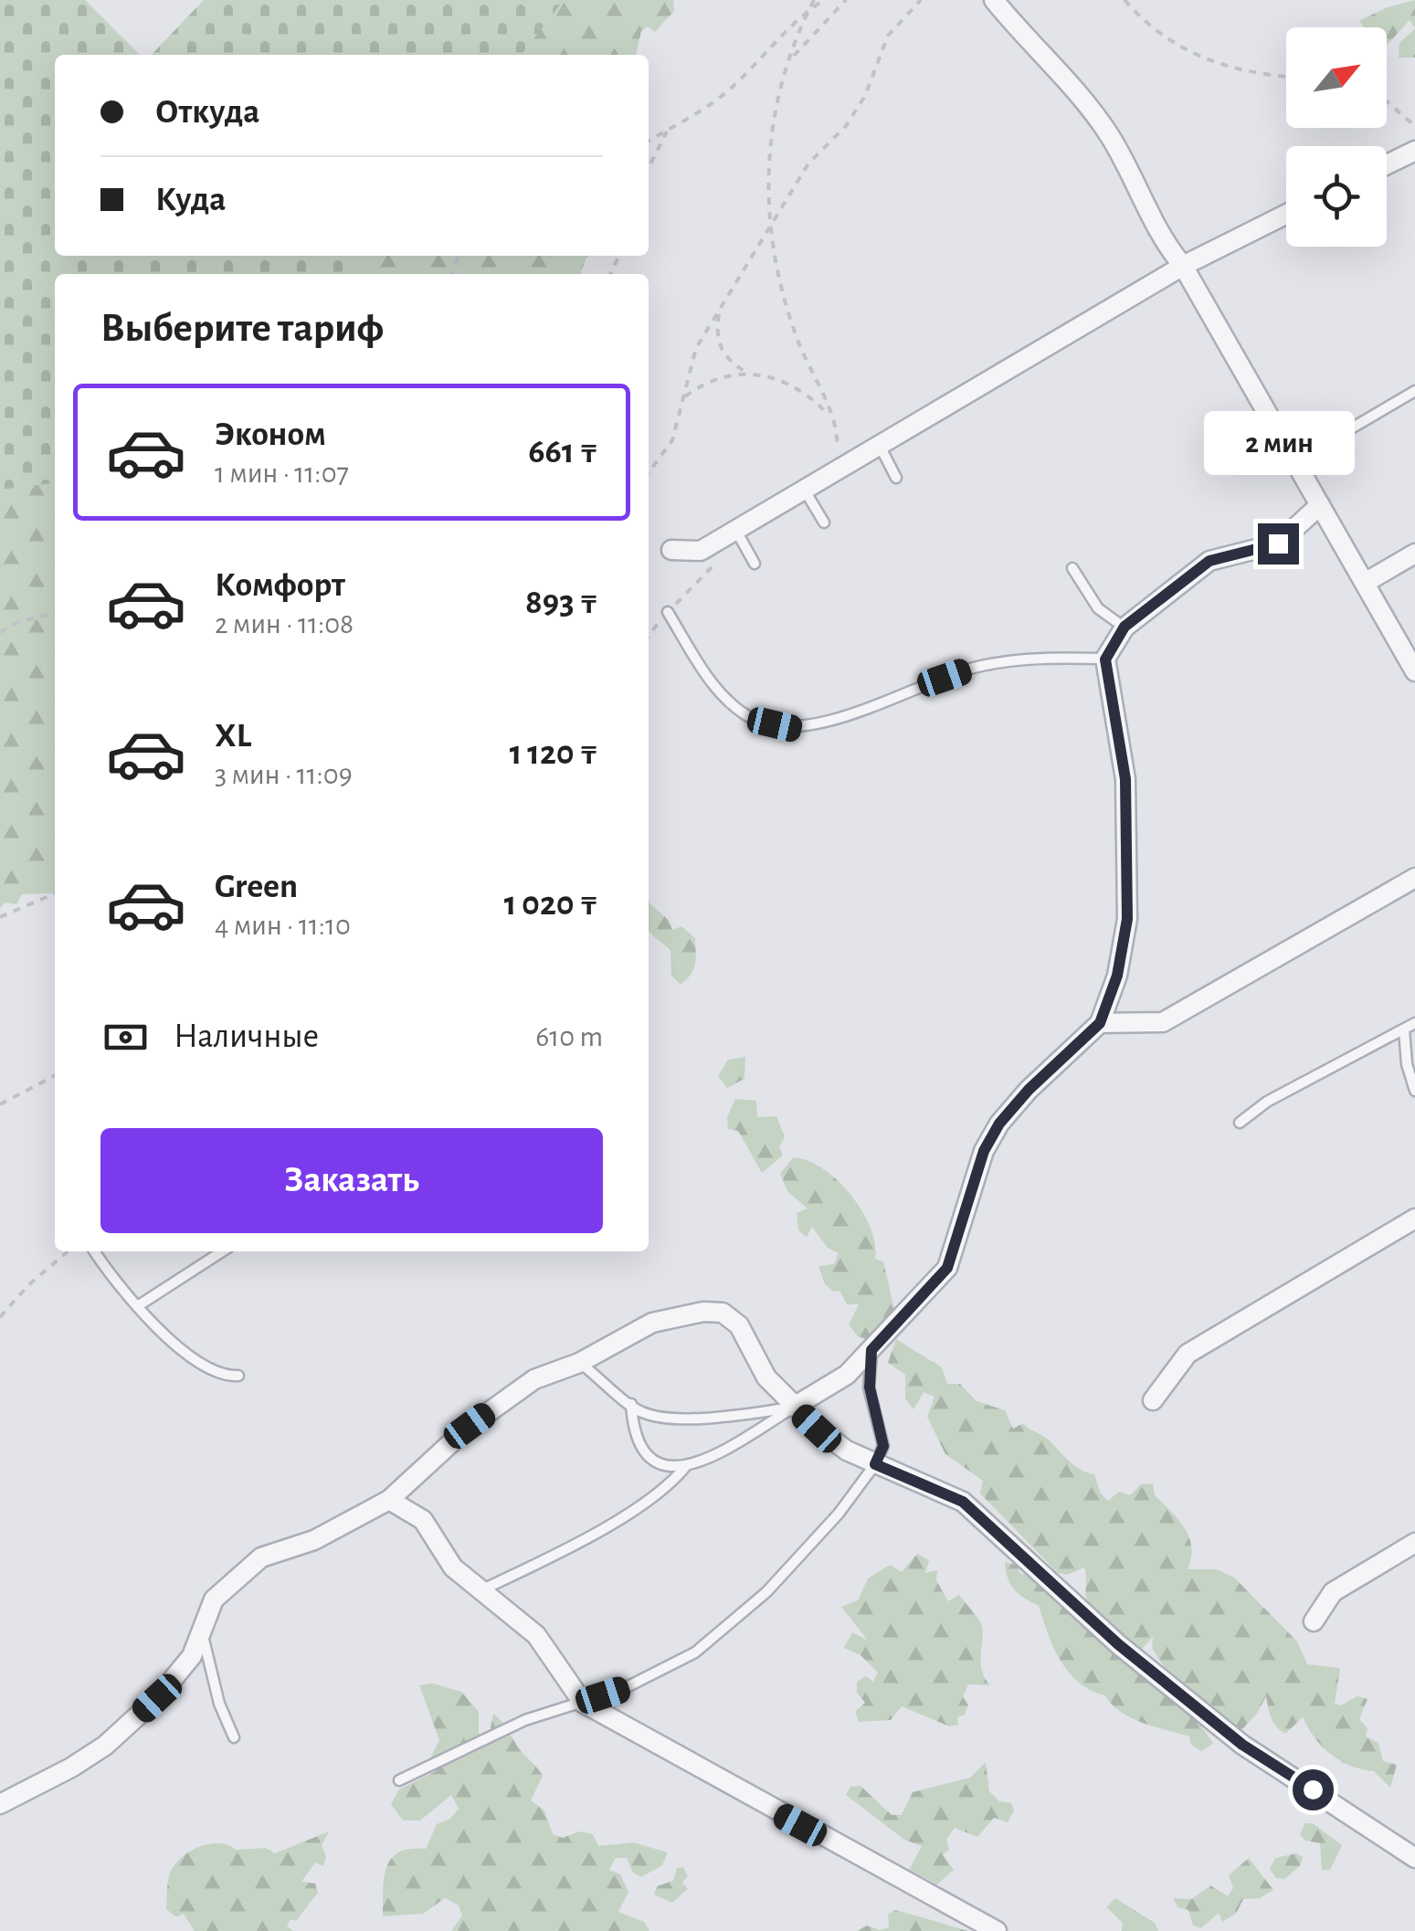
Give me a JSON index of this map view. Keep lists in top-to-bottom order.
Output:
{
  "north": "top right",
  "page": {
    "banner": ["Откуда", "Куда"],
    "heading": "Выберите тариф",
    "list": [
      {
        "name": "Эконом",
        "note": "1 мин · 11:07",
        "value": "661 ₸"
      },
      {
        "name": "Комфорт",
        "note": "2 мин · 11:08",
        "value": "893 ₸"
      },
      {
        "name": "XL",
        "note": "3 мин · 11:09",
        "value": "1 120 ₸"
      },
      {
        "name": "Green",
        "note": "4 мин · 11:10",
        "value": "1 020 ₸"
      }
    ],
    "bubble": "2 мин",
    "pay": ["Наличные", "610 m"],
    "buttons": "Заказать"
  }
}
